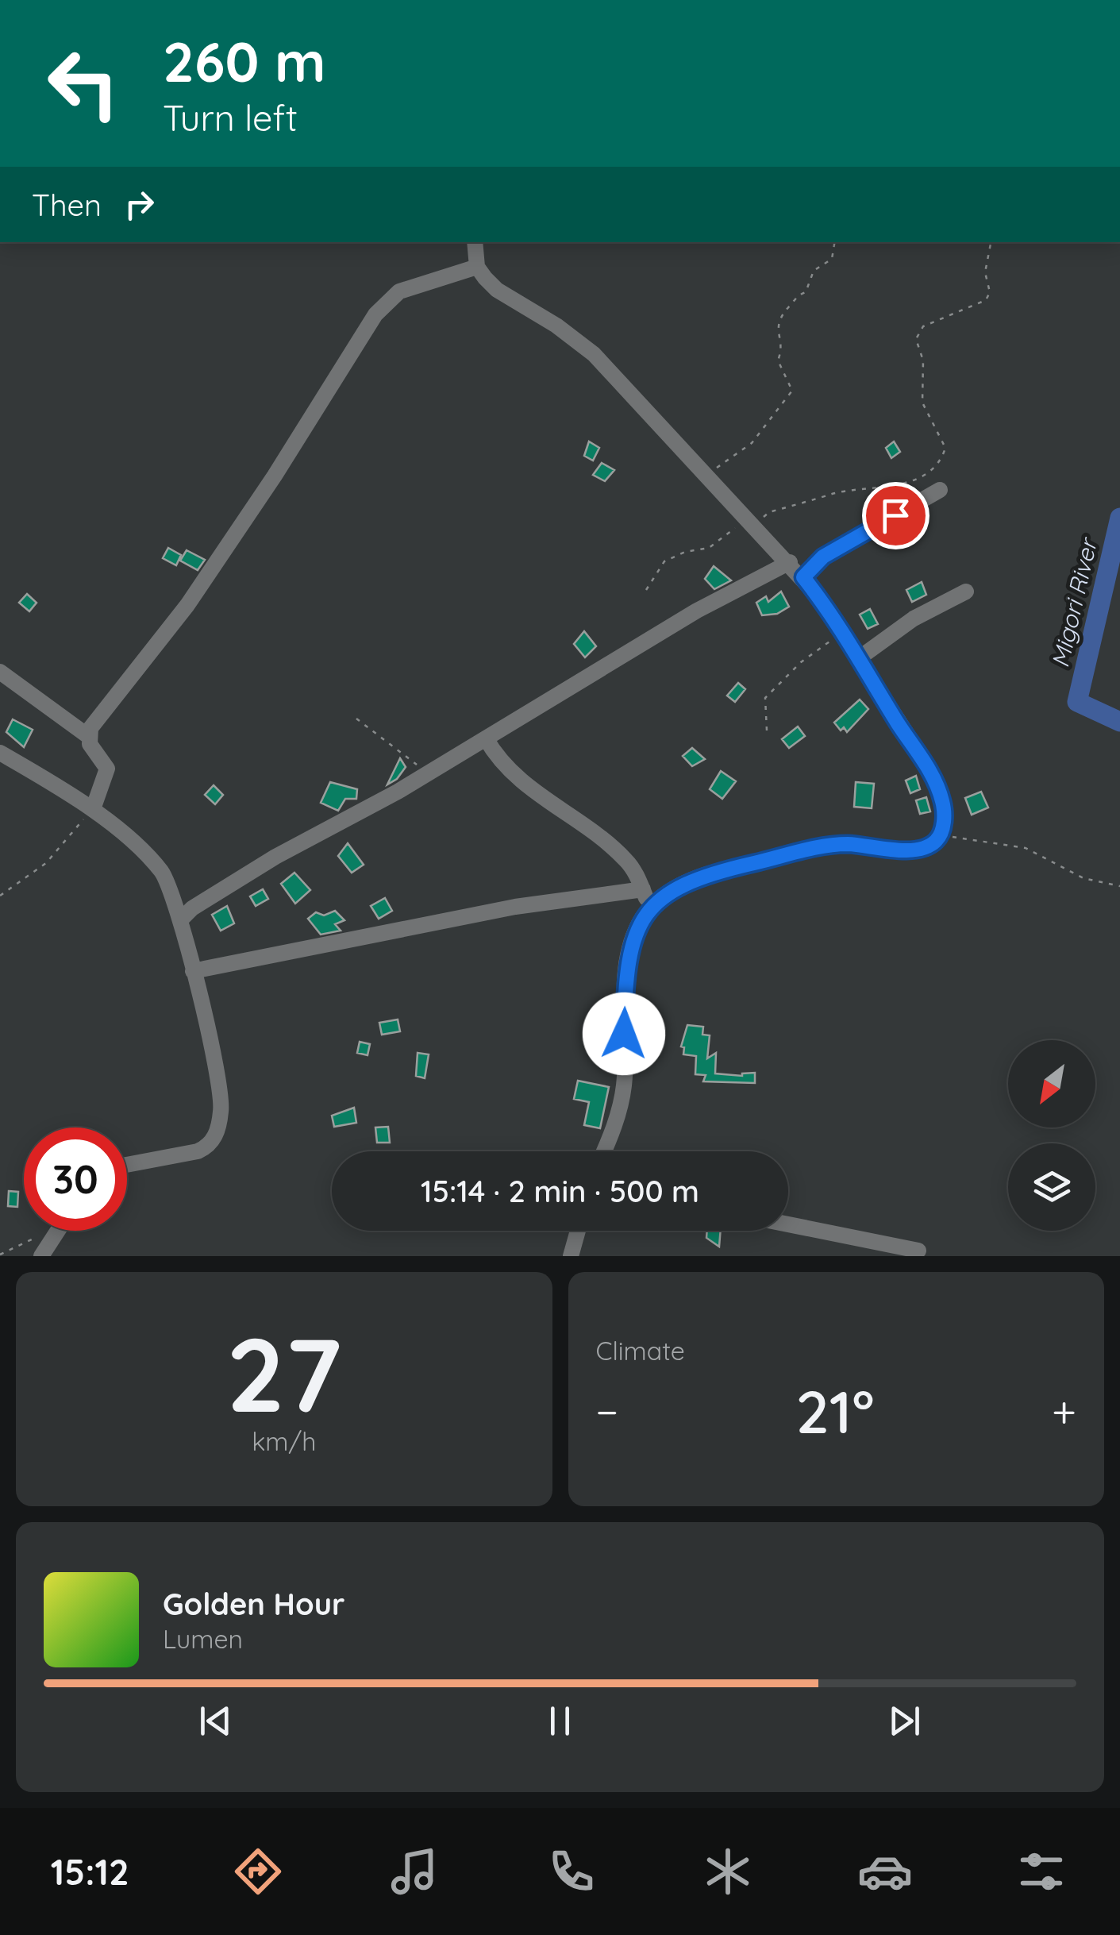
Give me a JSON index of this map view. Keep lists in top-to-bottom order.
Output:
{
  "water": ["Migori River"],
  "north": "bottom left",
  "page": {
    "turn": ["260 m", "Turn left"],
    "then": "Then",
    "limit": "30",
    "trip": "15:14 · 2 min · 500 m",
    "tile": [
      ["27", "km/h"],
      "Climate"
    ],
    "heat": ["−", "21°", "+"],
    "song": ["Golden Hour", "Lumen"],
    "tabs": "15:12"
  }
}
